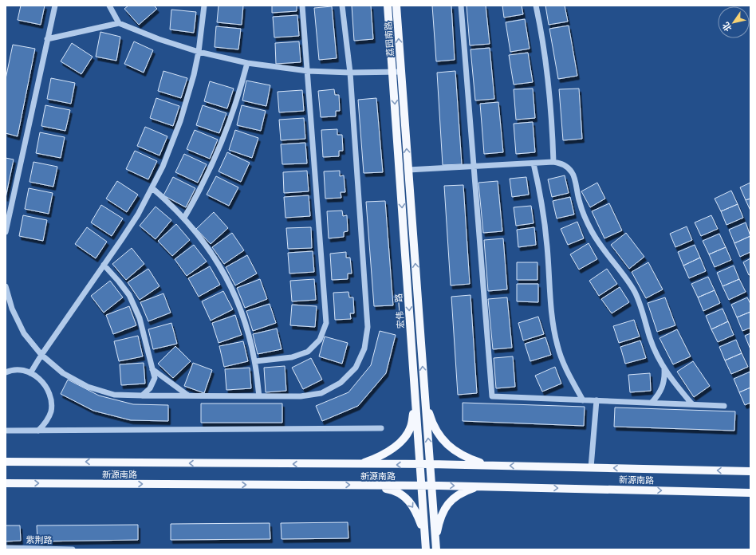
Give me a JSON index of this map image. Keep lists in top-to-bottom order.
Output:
{
  "streets": {
    "main road": ["荔园南路", "宏伟一路", "新源南路"],
    "street": ["紫荆路"]
  },
  "crossings": [
    ["荔园南路", "宏伟一路"],
    ["宏伟一路", "新源南路"]
  ],
  "north": "bottom left"
}
